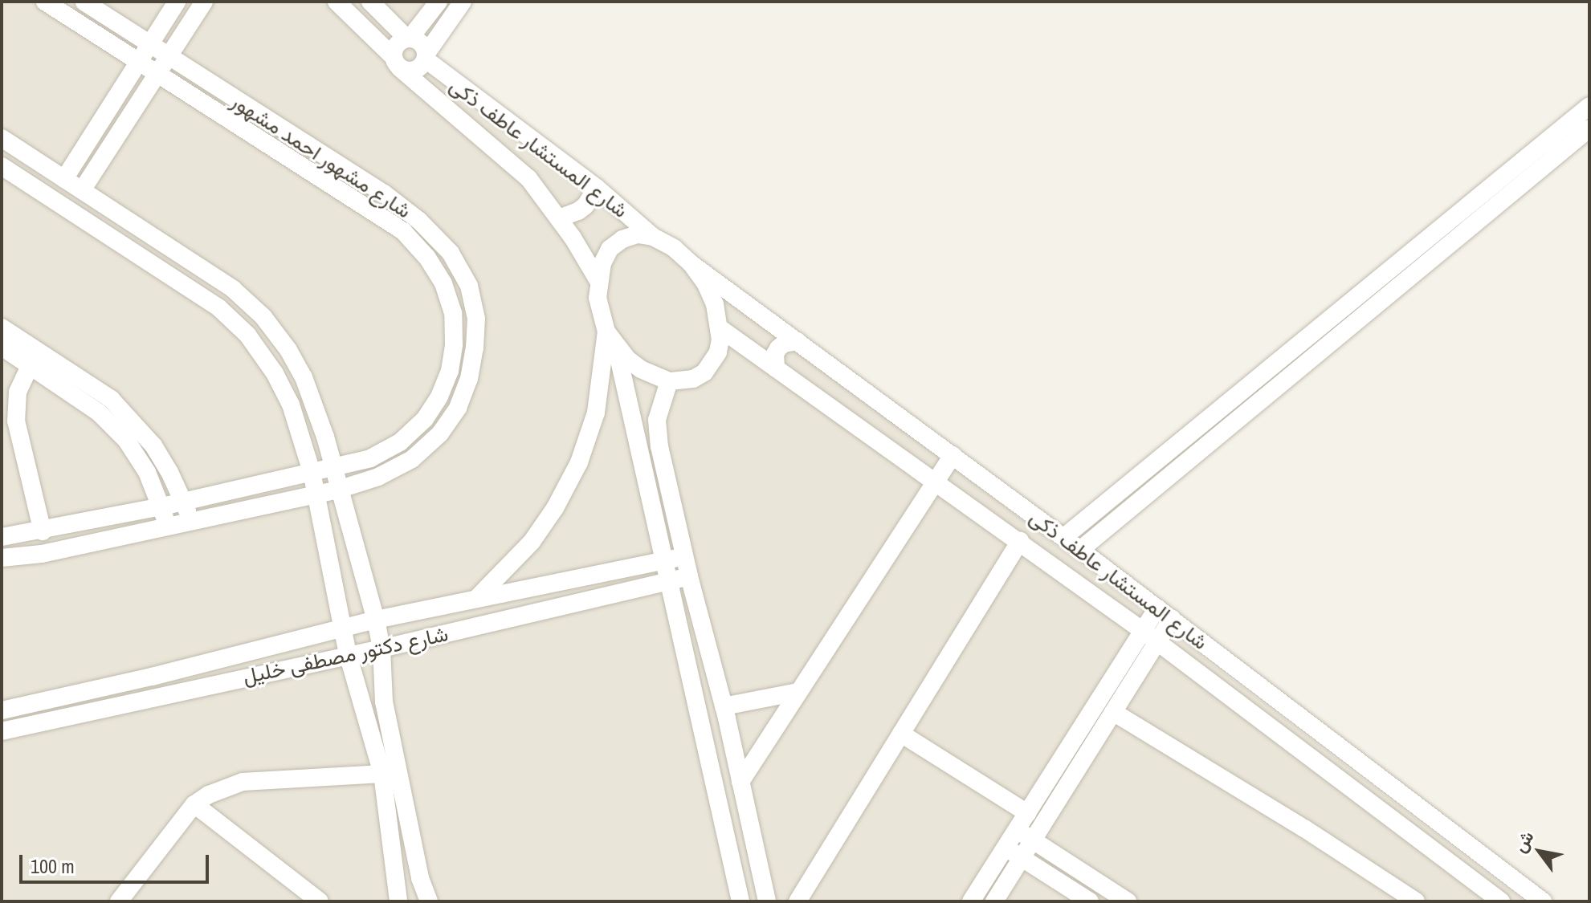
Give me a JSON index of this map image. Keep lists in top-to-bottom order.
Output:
{
  "streets": {
    "street": ["شارع المستشار عاطف ذكى", "شارع مشهور احمد مشهور", "شارع دكتور مصطفى خليل"]
  },
  "scale_bar": "100 m",
  "north": "top left"
}
